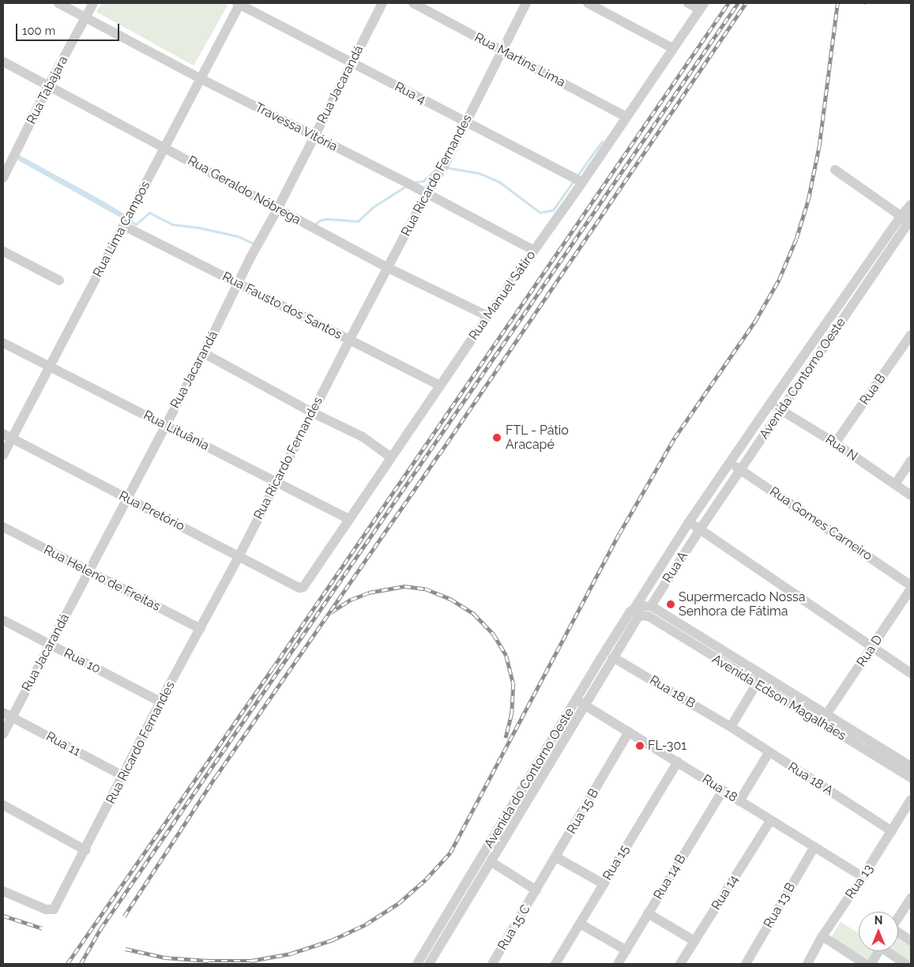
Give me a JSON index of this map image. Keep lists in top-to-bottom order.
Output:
{
  "streets": {
    "street": [
      "Rua Martins Lima",
      "Rua Jacarandá",
      "Rua Tabajara",
      "Rua 4",
      "Travessa Vitória",
      "Rua Ricardo Fernandes",
      "Rua Geraldo Nóbrega",
      "Rua Lima Campos",
      "Rua Manuel Sátiro",
      "Rua Fausto dos Santos",
      "Avenida Contorno Oeste",
      "Rua B",
      "Rua Lituânia",
      "Rua N",
      "Rua Pretório",
      "Rua Gomes Carneiro",
      "Rua A",
      "Rua Heleno de Freitas",
      "Rua D",
      "Rua 10",
      "Rua 18 B",
      "Avenida Edson Magalhães",
      "Rua 11",
      "Avenida do Contorno Oeste",
      "Rua 18 A",
      "Rua 18",
      "Rua 15 B",
      "Rua 15",
      "Rua 14 B",
      "Rua 13",
      "Rua 14",
      "Rua 13 B",
      "Rua 15 C"
    ]
  },
  "crossings": [
    ["Rua Martins Lima", "Rua Ricardo Fernandes"],
    ["Rua Martins Lima", "Rua Manuel Sátiro"],
    ["Rua Jacarandá", "Rua 4"],
    ["Rua Jacarandá", "Travessa Vitória"],
    ["Rua Jacarandá", "Rua Geraldo Nóbrega"],
    ["Rua Jacarandá", "Rua Fausto dos Santos"],
    ["Rua Jacarandá", "Rua Lituânia"],
    ["Rua Jacarandá", "Rua Pretório"],
    ["Rua Jacarandá", "Rua Heleno de Freitas"],
    ["Rua Jacarandá", "Rua 10"],
    ["Rua Jacarandá", "Rua 11"],
    ["Rua Tabajara", "Travessa Vitória"],
    ["Rua Tabajara", "Rua Geraldo Nóbrega"],
    ["Rua 4", "Rua Ricardo Fernandes"],
    ["Rua 4", "Rua Lima Campos"],
    ["Rua 4", "Rua Manuel Sátiro"],
    ["Travessa Vitória", "Rua Ricardo Fernandes"],
    ["Travessa Vitória", "Rua Lima Campos"],
    ["Travessa Vitória", "Rua Manuel Sátiro"],
    ["Rua Ricardo Fernandes", "Rua Geraldo Nóbrega"],
    ["Rua Ricardo Fernandes", "Rua Fausto dos Santos"],
    ["Rua Ricardo Fernandes", "Rua Lituânia"],
    ["Rua Ricardo Fernandes", "Rua Pretório"],
    ["Rua Ricardo Fernandes", "Rua Heleno de Freitas"],
    ["Rua Ricardo Fernandes", "Rua 10"],
    ["Rua Ricardo Fernandes", "Rua 11"],
    ["Rua Geraldo Nóbrega", "Rua Lima Campos"],
    ["Rua Geraldo Nóbrega", "Rua Manuel Sátiro"],
    ["Rua Lima Campos", "Rua Fausto dos Santos"],
    ["Rua Lima Campos", "Rua Lituânia"],
    ["Rua Lima Campos", "Rua Pretório"],
    ["Rua Manuel Sátiro", "Rua Fausto dos Santos"],
    ["Rua Manuel Sátiro", "Rua Lituânia"],
    ["Rua Manuel Sátiro", "Rua Pretório"],
    ["Avenida Contorno Oeste", "Rua N"],
    ["Avenida Contorno Oeste", "Rua Gomes Carneiro"],
    ["Avenida Contorno Oeste", "Rua A"],
    ["Avenida Contorno Oeste", "Avenida do Contorno Oeste"],
    ["Rua B", "Rua N"],
    ["Rua A", "Avenida Edson Magalhães"],
    ["Rua D", "Avenida Edson Magalhães"],
    ["Rua 18 B", "Avenida do Contorno Oeste"],
    ["Rua 18 B", "Rua 18 A"],
    ["Avenida Edson Magalhães", "Avenida do Contorno Oeste"],
    ["Avenida do Contorno Oeste", "Rua 18"],
    ["Rua 18 A", "Rua 13"],
    ["Rua 18", "Rua 15 B"],
    ["Rua 18", "Rua 15"],
    ["Rua 18", "Rua 14 B"],
    ["Rua 18", "Rua 13"],
    ["Rua 18", "Rua 14"],
    ["Rua 18", "Rua 13 B"],
    ["Rua 15 B", "Rua 15 C"]
  ],
  "places": ["FTL - Pátio Aracapé", "Supermercado Nossa Senhora de Fátima", "FL-301"],
  "scale_bar": "100 m",
  "north": "top"
}
